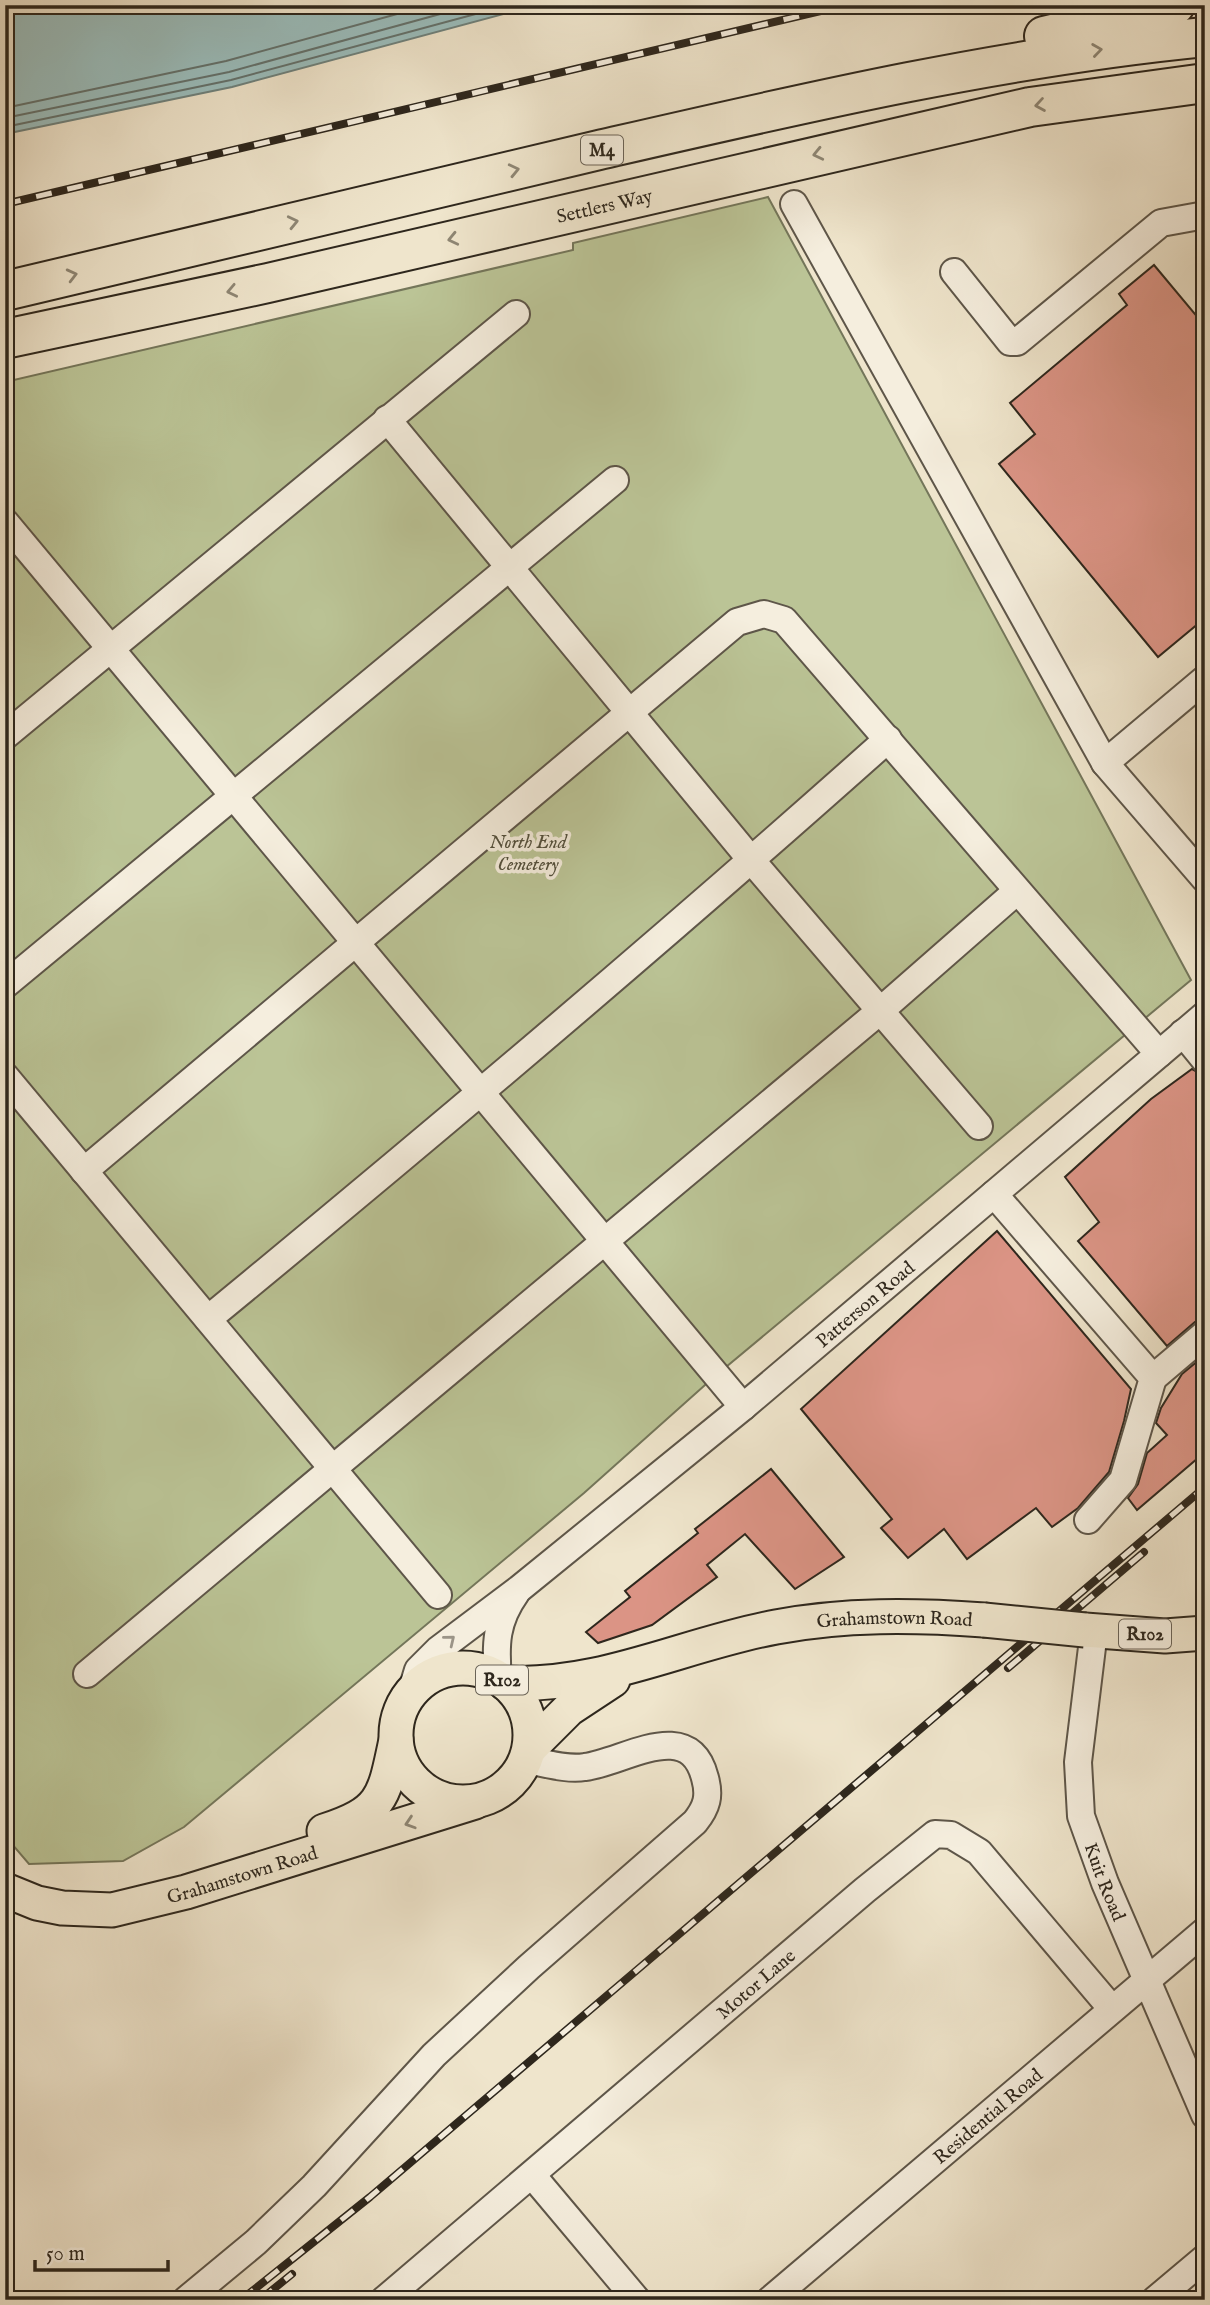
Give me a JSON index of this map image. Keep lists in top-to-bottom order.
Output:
{
  "streets": {
    "highway": ["M4", "Settlers Way"],
    "main road": ["Grahamstown Road", "R102"],
    "street": [
      "Patterson Road",
      "Kuit Road",
      "Motor Lane",
      "Residential Road"
    ]
  },
  "crossings": [
    ["Patterson Road", "Grahamstown Road"],
    ["Patterson Road", "R102"],
    ["Grahamstown Road", "R102"],
    ["Grahamstown Road", "Kuit Road"],
    ["Kuit Road", "Residential Road"],
    ["Motor Lane", "Residential Road"]
  ],
  "parks": ["North End Cemetery"],
  "scale_bar": "50 m"
}
